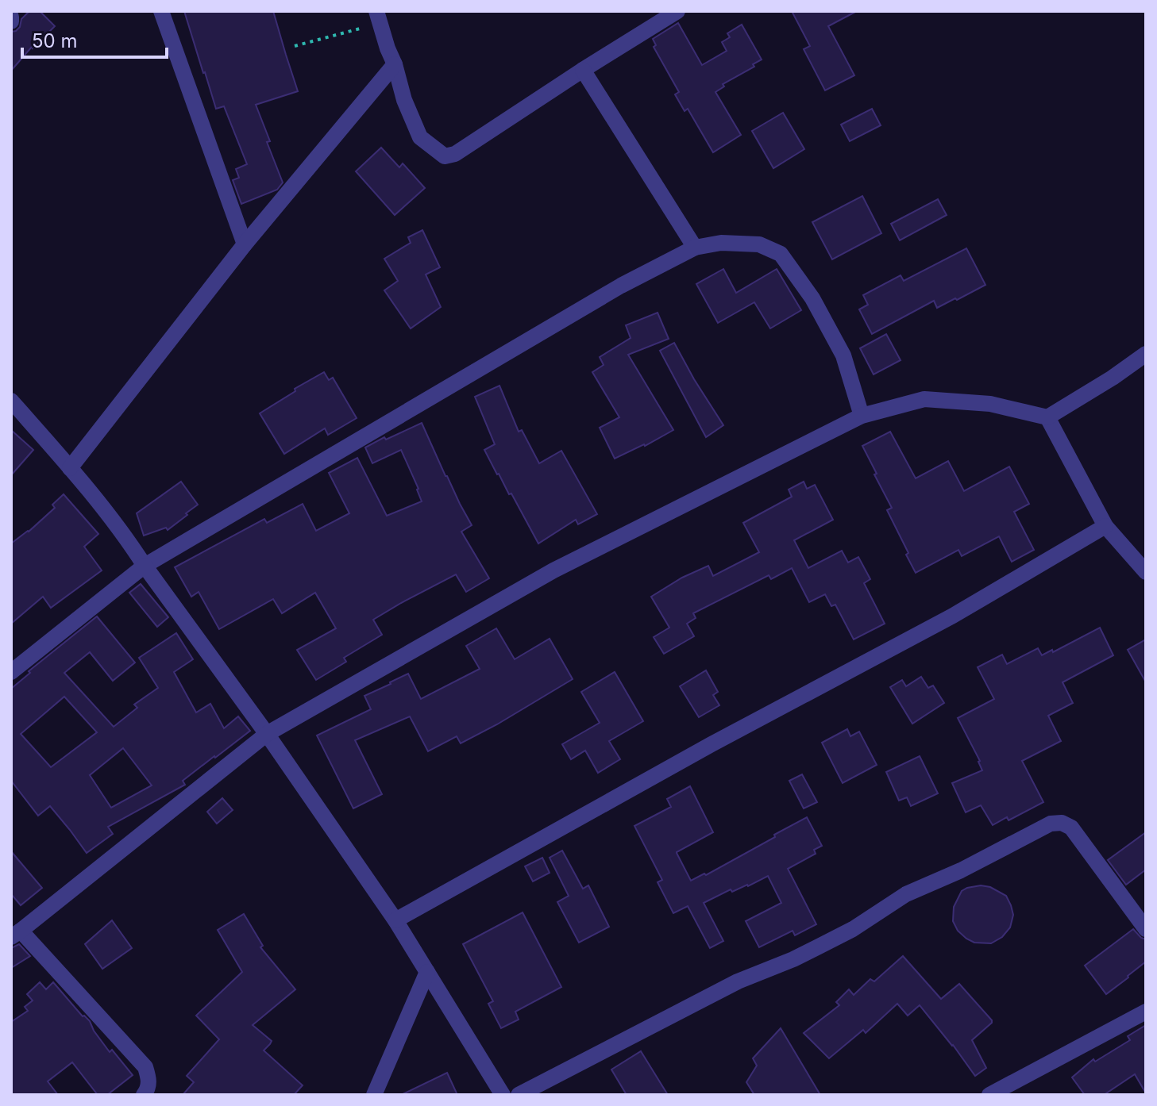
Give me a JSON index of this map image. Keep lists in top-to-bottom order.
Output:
{
  "scale_bar": "50 m"
}
